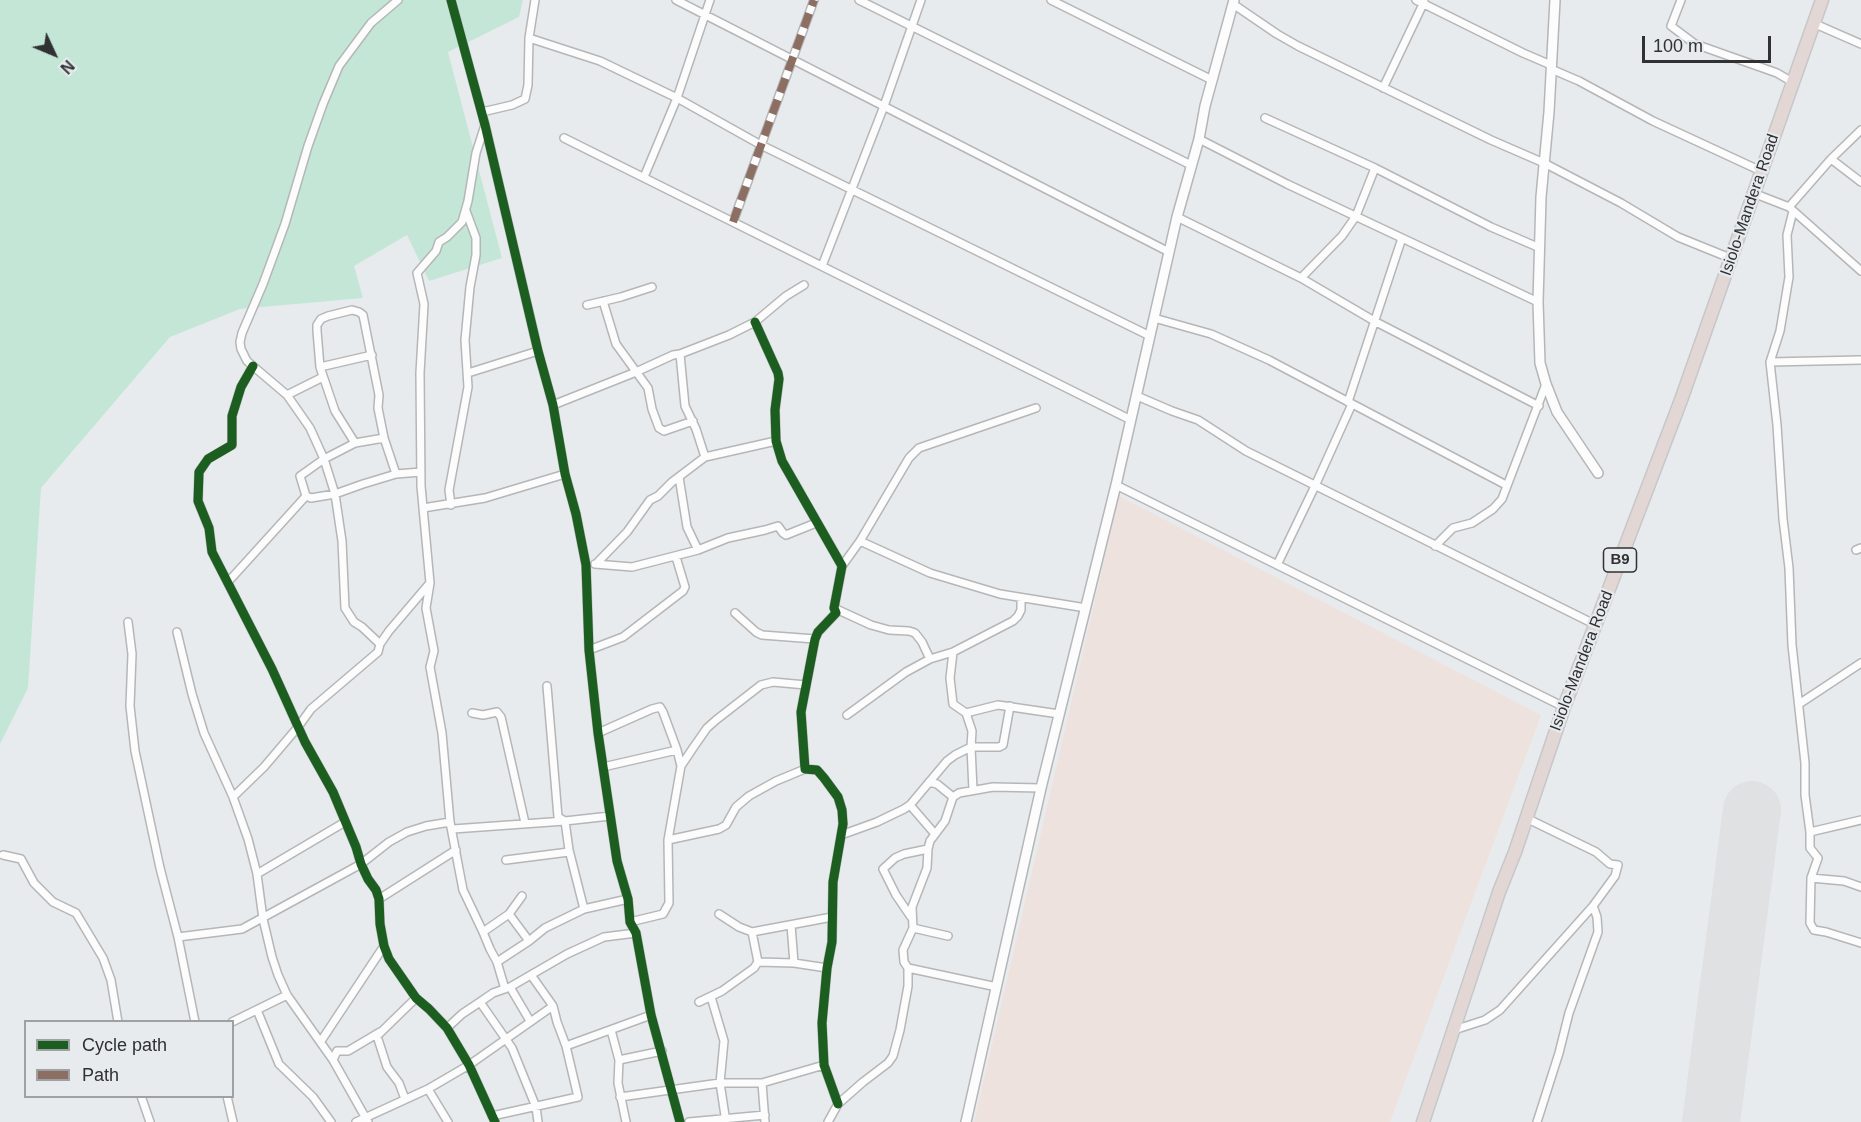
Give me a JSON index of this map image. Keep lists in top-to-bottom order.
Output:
{
  "streets": {
    "highway": ["Isiolo-Mandera Road", "B9"]
  },
  "legend": ["Cycle path", "Path"],
  "scale_bar": "100 m",
  "north": "bottom right"
}
